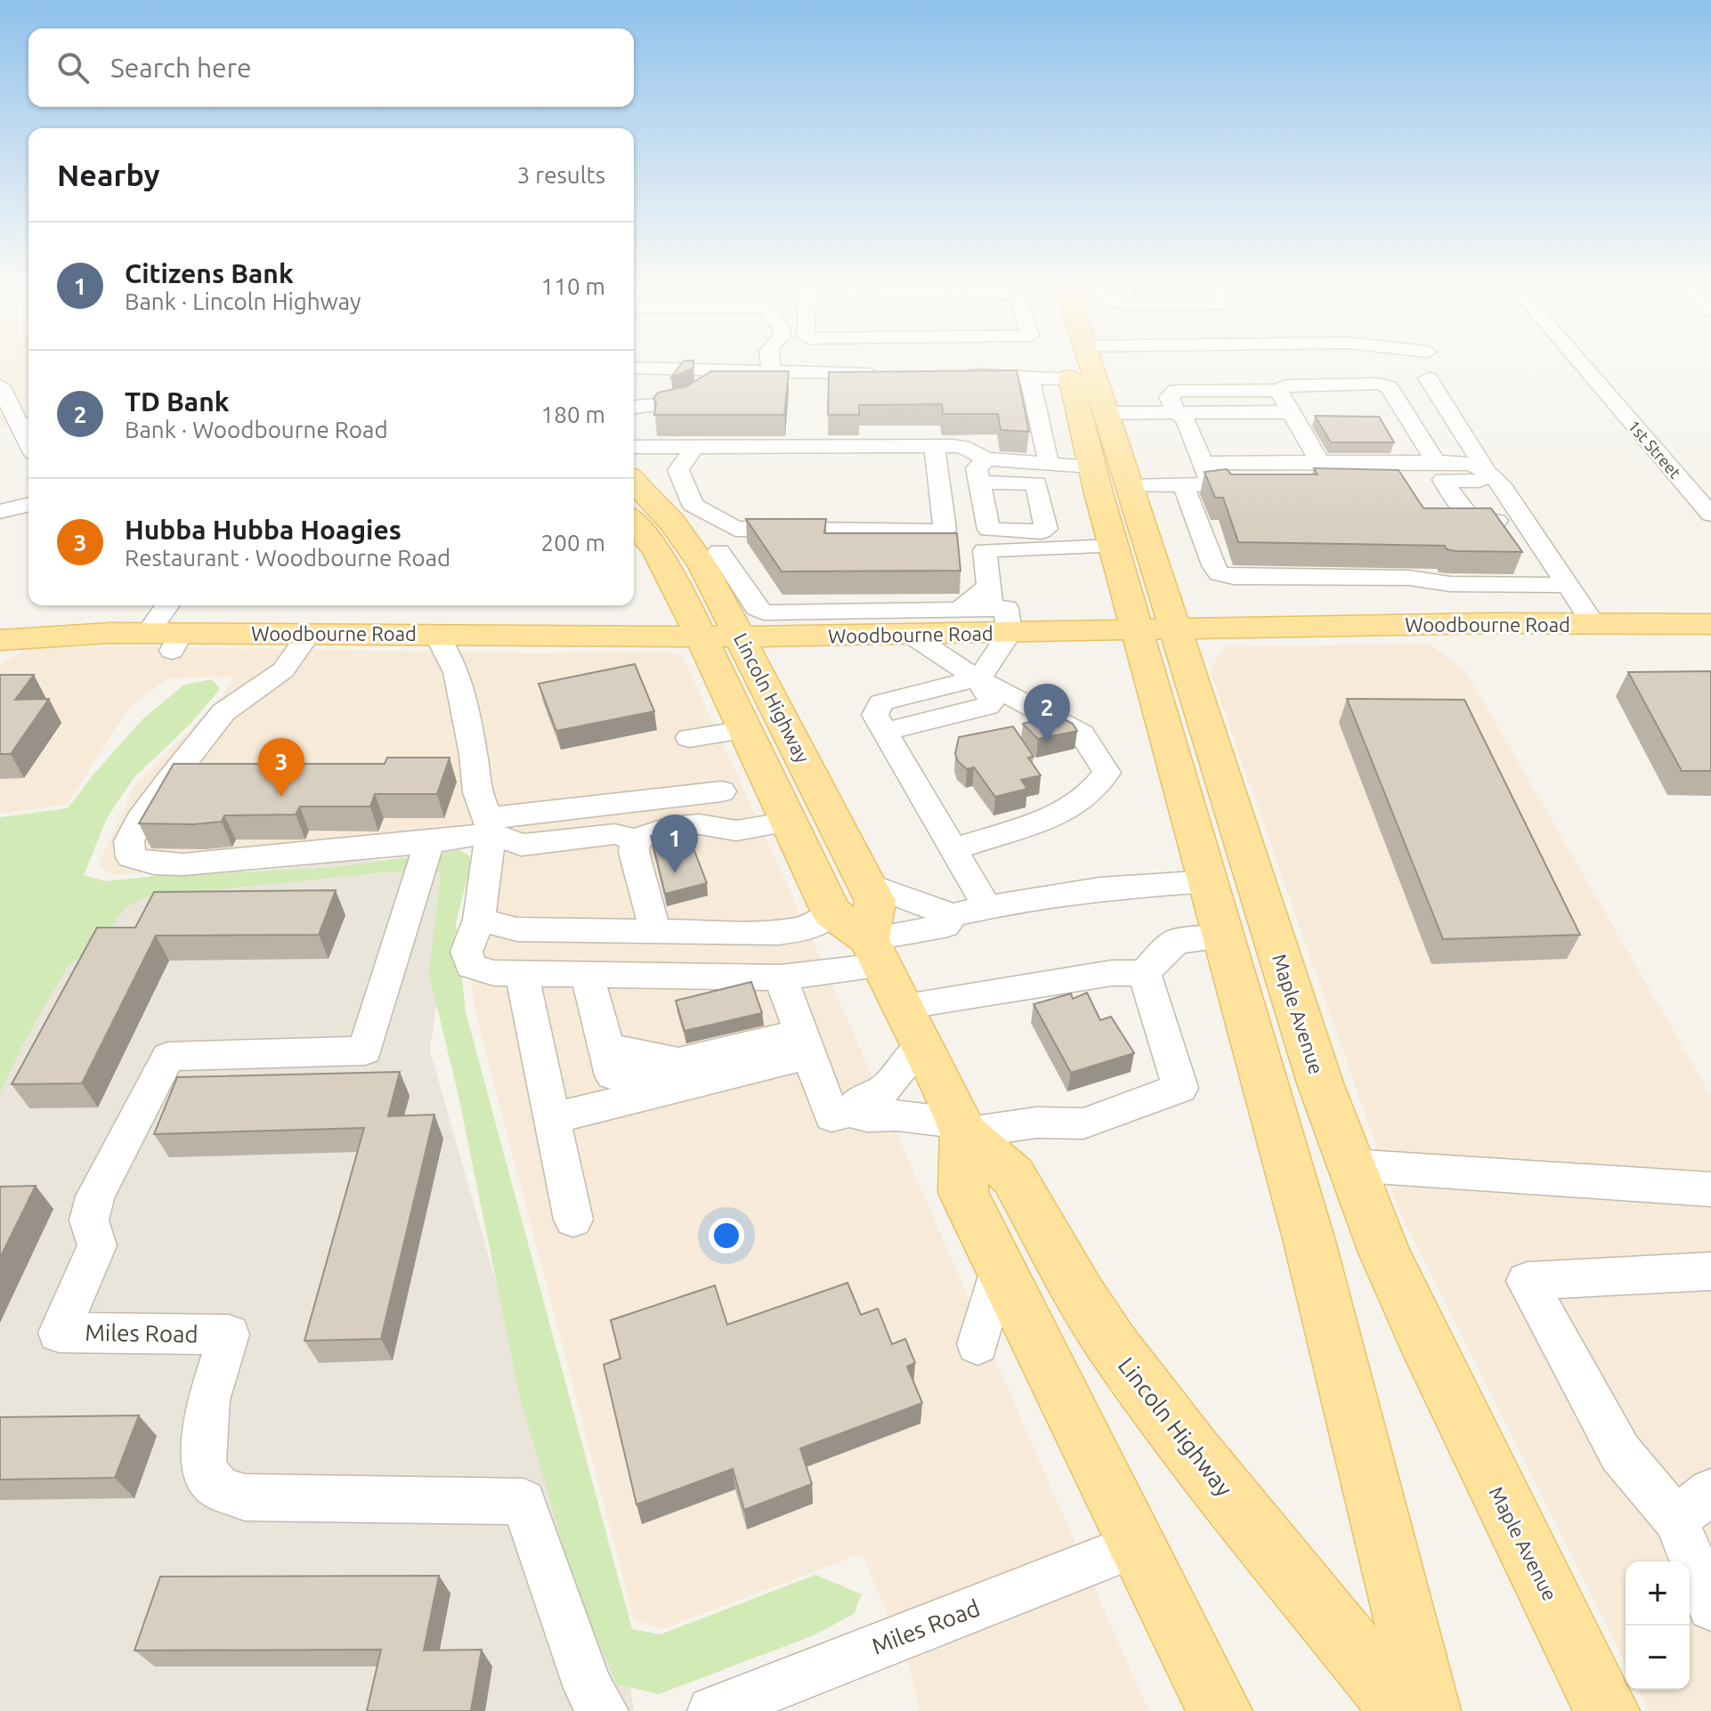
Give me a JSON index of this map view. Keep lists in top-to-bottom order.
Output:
{
  "streets": {
    "main road": ["Woodbourne Road", "Lincoln Highway", "Maple Avenue"],
    "street": ["1st Street", "Miles Road"]
  },
  "crossings": [
    ["Woodbourne Road", "Lincoln Highway"],
    ["Woodbourne Road", "Maple Avenue"],
    ["Lincoln Highway", "Miles Road"]
  ],
  "page": {
    "search": "Search here",
    "heading": ["Nearby", "3 results"],
    "list": [
      {
        "mark": "1",
        "name": "Citizens Bank",
        "note": "Bank · Lincoln Highway",
        "value": "110 m"
      },
      {
        "mark": "2",
        "name": "TD Bank",
        "note": "Bank · Woodbourne Road",
        "value": "180 m"
      },
      {
        "mark": "3",
        "name": "Hubba Hubba Hoagies",
        "note": "Restaurant · Woodbourne Road",
        "value": "200 m"
      }
    ],
    "pins": ["2", "3", "1"],
    "map_buttons": ["+", "−"]
  }
}
